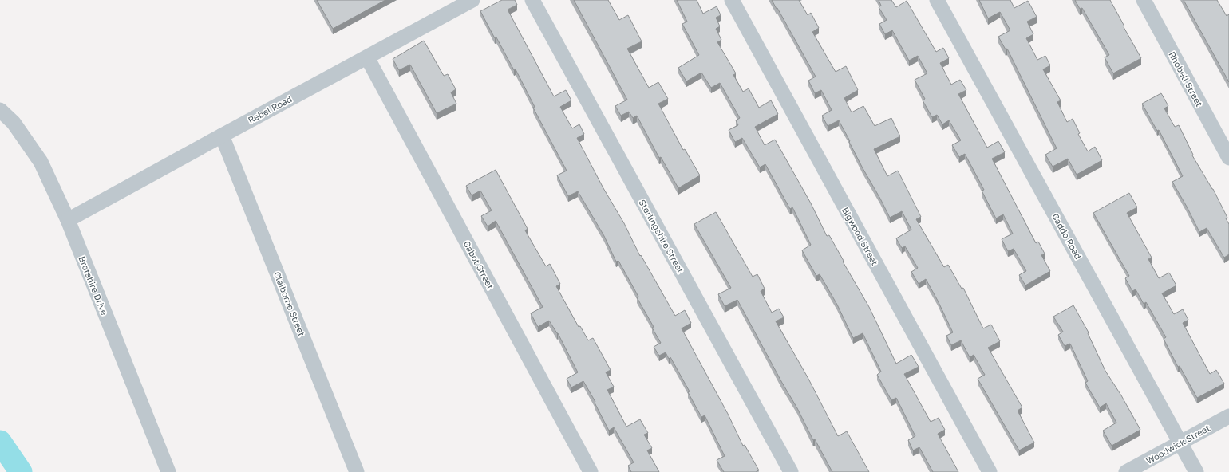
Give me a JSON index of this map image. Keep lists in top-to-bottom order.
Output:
{
  "streets": {
    "street": [
      "Rhobell Street",
      "Rebel Road",
      "Sterlingshire Street",
      "Bigwood Street",
      "Caddo Road",
      "Cabot Street",
      "Bretshire Drive",
      "Claiborne Street",
      "Woodwick Street"
    ]
  },
  "crossings": [
    ["Rebel Road", "Cabot Street"],
    ["Rebel Road", "Bretshire Drive"],
    ["Rebel Road", "Claiborne Street"],
    ["Caddo Road", "Woodwick Street"]
  ]
}
